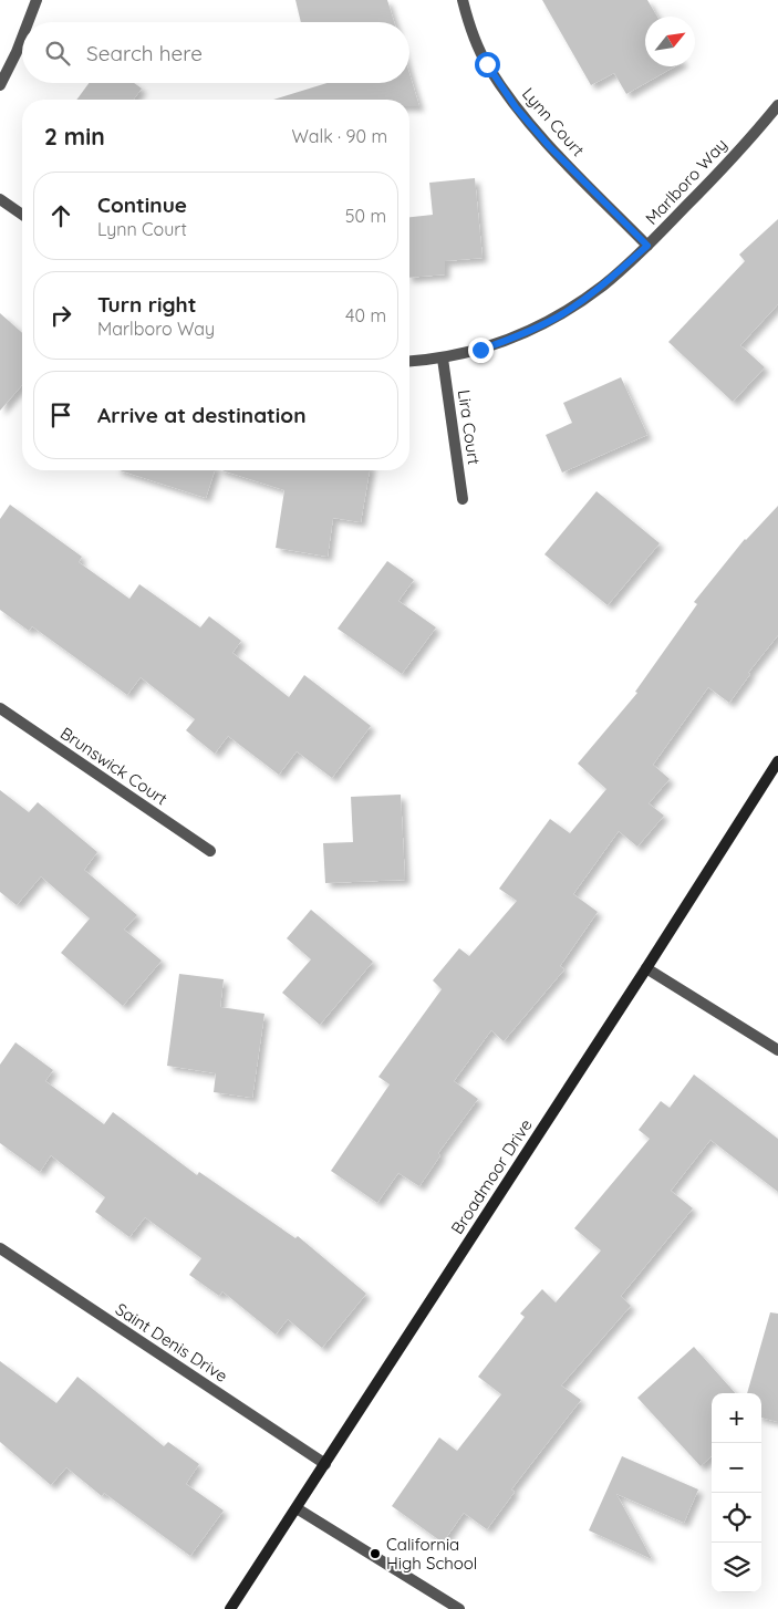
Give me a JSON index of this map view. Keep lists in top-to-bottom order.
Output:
{
  "streets": {
    "street": [
      "Lynn Court",
      "Marlboro Way",
      "Lira Court",
      "Brunswick Court",
      "Broadmoor Drive",
      "Saint Denis Drive"
    ]
  },
  "crossings": [
    ["Lynn Court", "Marlboro Way"],
    ["Marlboro Way", "Lira Court"],
    ["Broadmoor Drive", "Saint Denis Drive"]
  ],
  "places": ["California High School"],
  "north": "top right",
  "page": {
    "search": "Search here",
    "heading": ["2 min", "Walk · 90 m"],
    "list": [
      ["Continue", "Lynn Court", "50 m"],
      ["Turn right", "Marlboro Way", "40 m"],
      "Arrive at destination"
    ],
    "map_buttons": ["+", "−"]
  }
}
